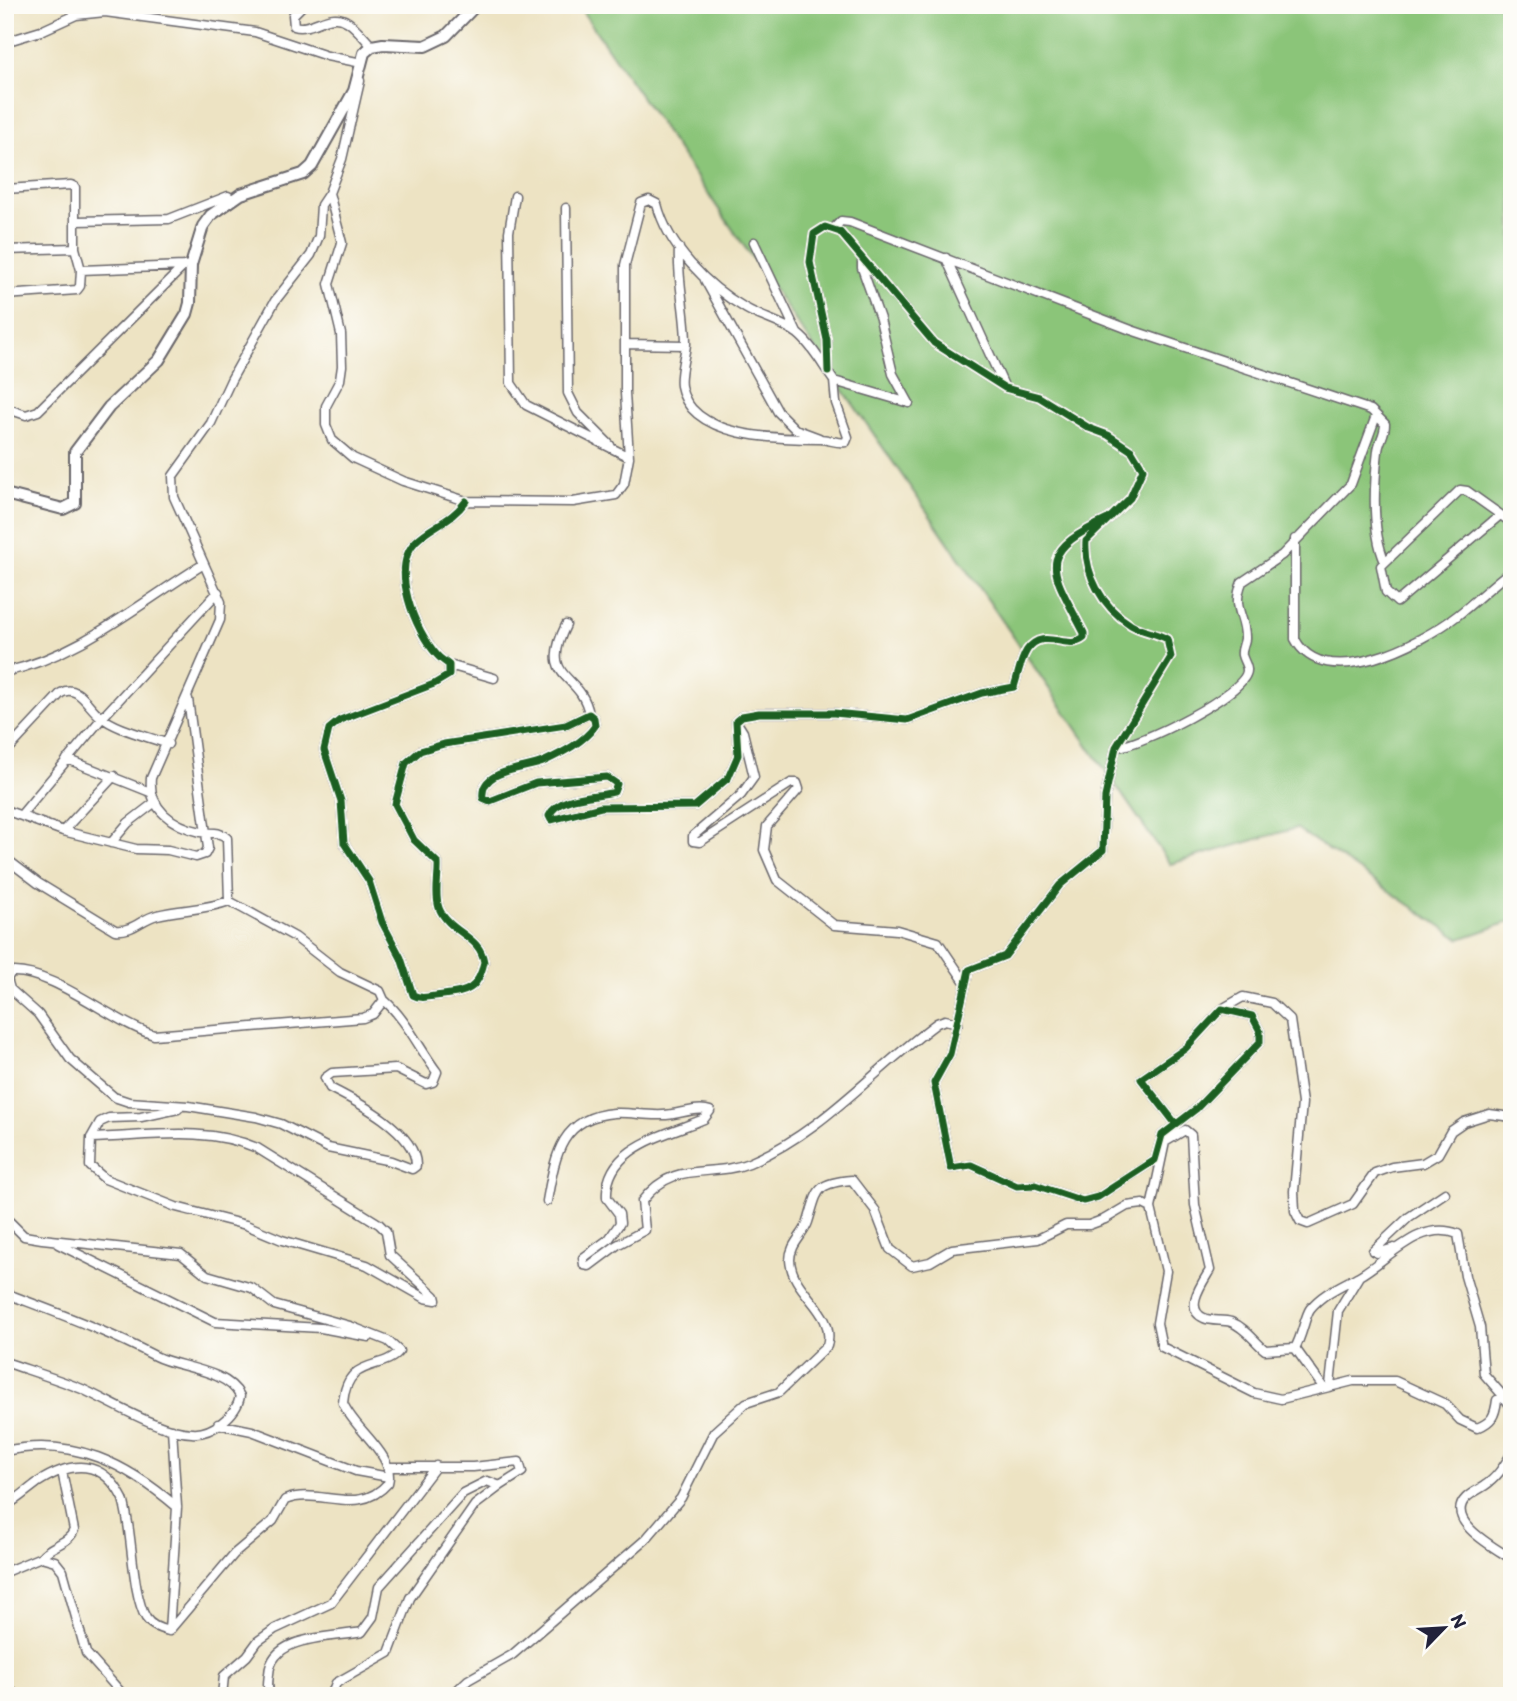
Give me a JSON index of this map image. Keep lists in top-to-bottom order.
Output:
{
  "north": "top right"
}
